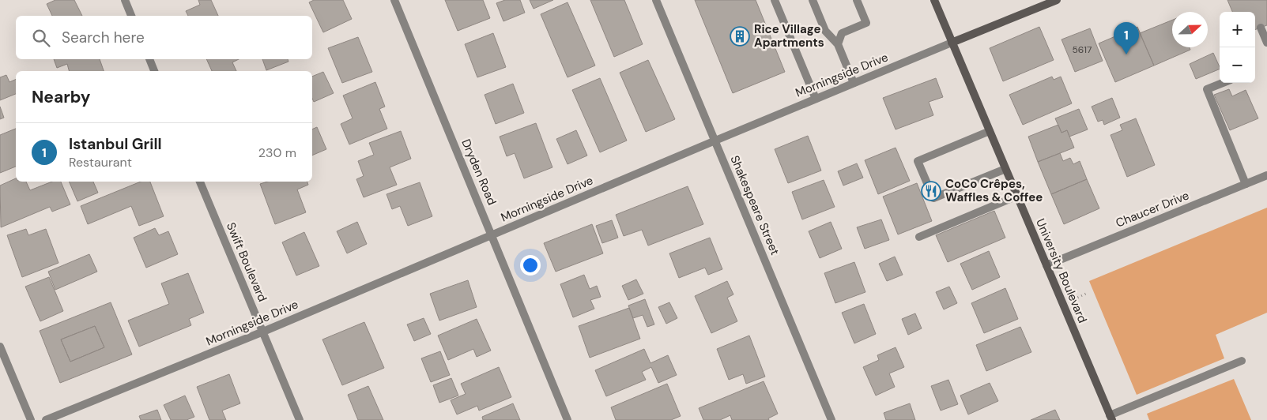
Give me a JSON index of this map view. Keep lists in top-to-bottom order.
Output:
{
  "streets": {
    "main road": ["Morningside Drive", "University Boulevard"],
    "street": [
      "Dryden Road",
      "Shakespeare Street",
      "Chaucer Drive",
      "Swift Boulevard"
    ]
  },
  "crossings": [
    ["Morningside Drive", "Dryden Road"],
    ["Morningside Drive", "Shakespeare Street"],
    ["Morningside Drive", "Swift Boulevard"],
    ["Morningside Drive", "University Boulevard"],
    ["Chaucer Drive", "University Boulevard"]
  ],
  "places": {
    "building": ["Rice Village Apartments"],
    "restaurant": ["CoCo Crêpes, Waffles & Coffee"]
  },
  "house_numbers": ["5617"],
  "north": "right",
  "page": {
    "map_buttons": ["+", "−"],
    "search": "Search here",
    "pins": "1",
    "heading": "Nearby",
    "list": [
      {
        "mark": "1",
        "name": "Istanbul Grill",
        "note": "Restaurant",
        "value": "230 m"
      }
    ]
  }
}
